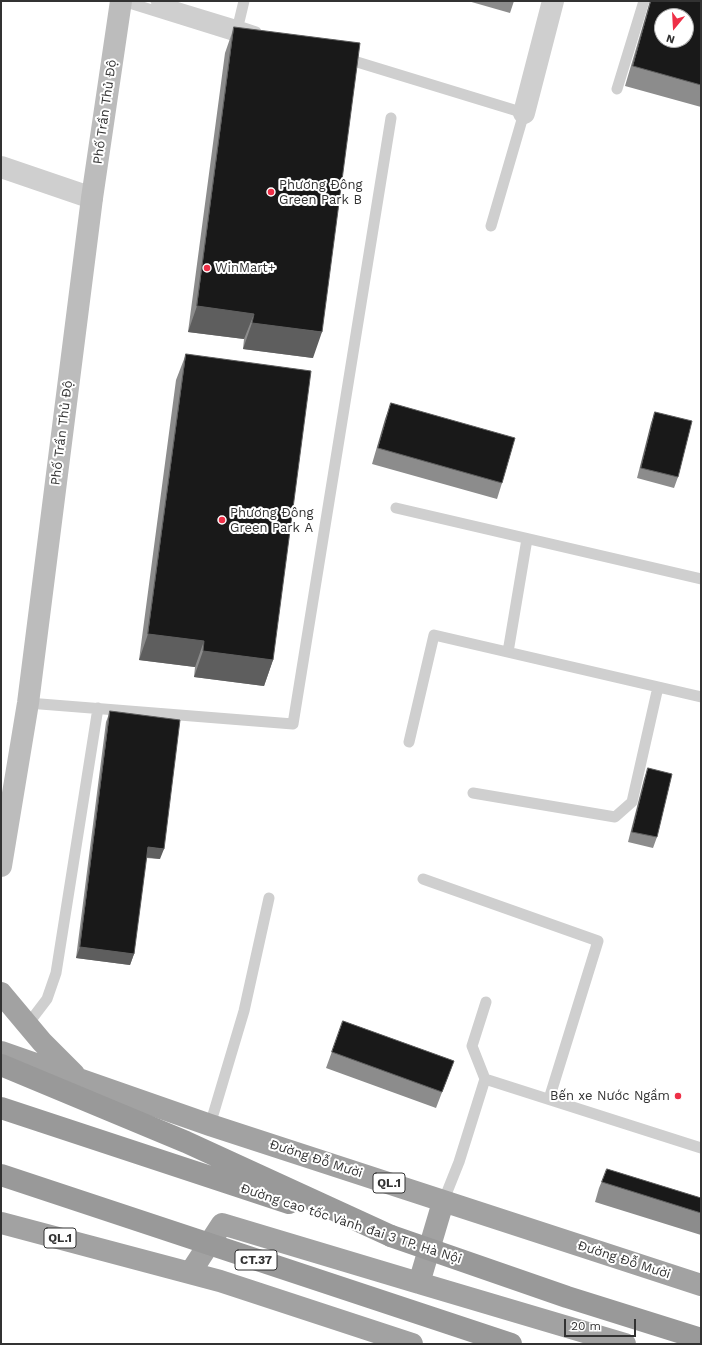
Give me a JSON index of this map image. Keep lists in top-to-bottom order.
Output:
{
  "streets": {
    "highway": [
      "Đường Đỗ Mười",
      "QL.1",
      "Đường cao tốc Vành đai 3 TP. Hà Nội",
      "CT.37"
    ],
    "main road": ["Phố Trần Thủ Độ"]
  },
  "crossings": [
    ["Đường Đỗ Mười", "QL.1"]
  ],
  "places": [
    "Phương Đông Green Park B",
    "WinMart+",
    "Phương Đông Green Park A",
    "Bến xe Nước Ngầm"
  ],
  "scale_bar": "20 m",
  "north": "bottom"
}
